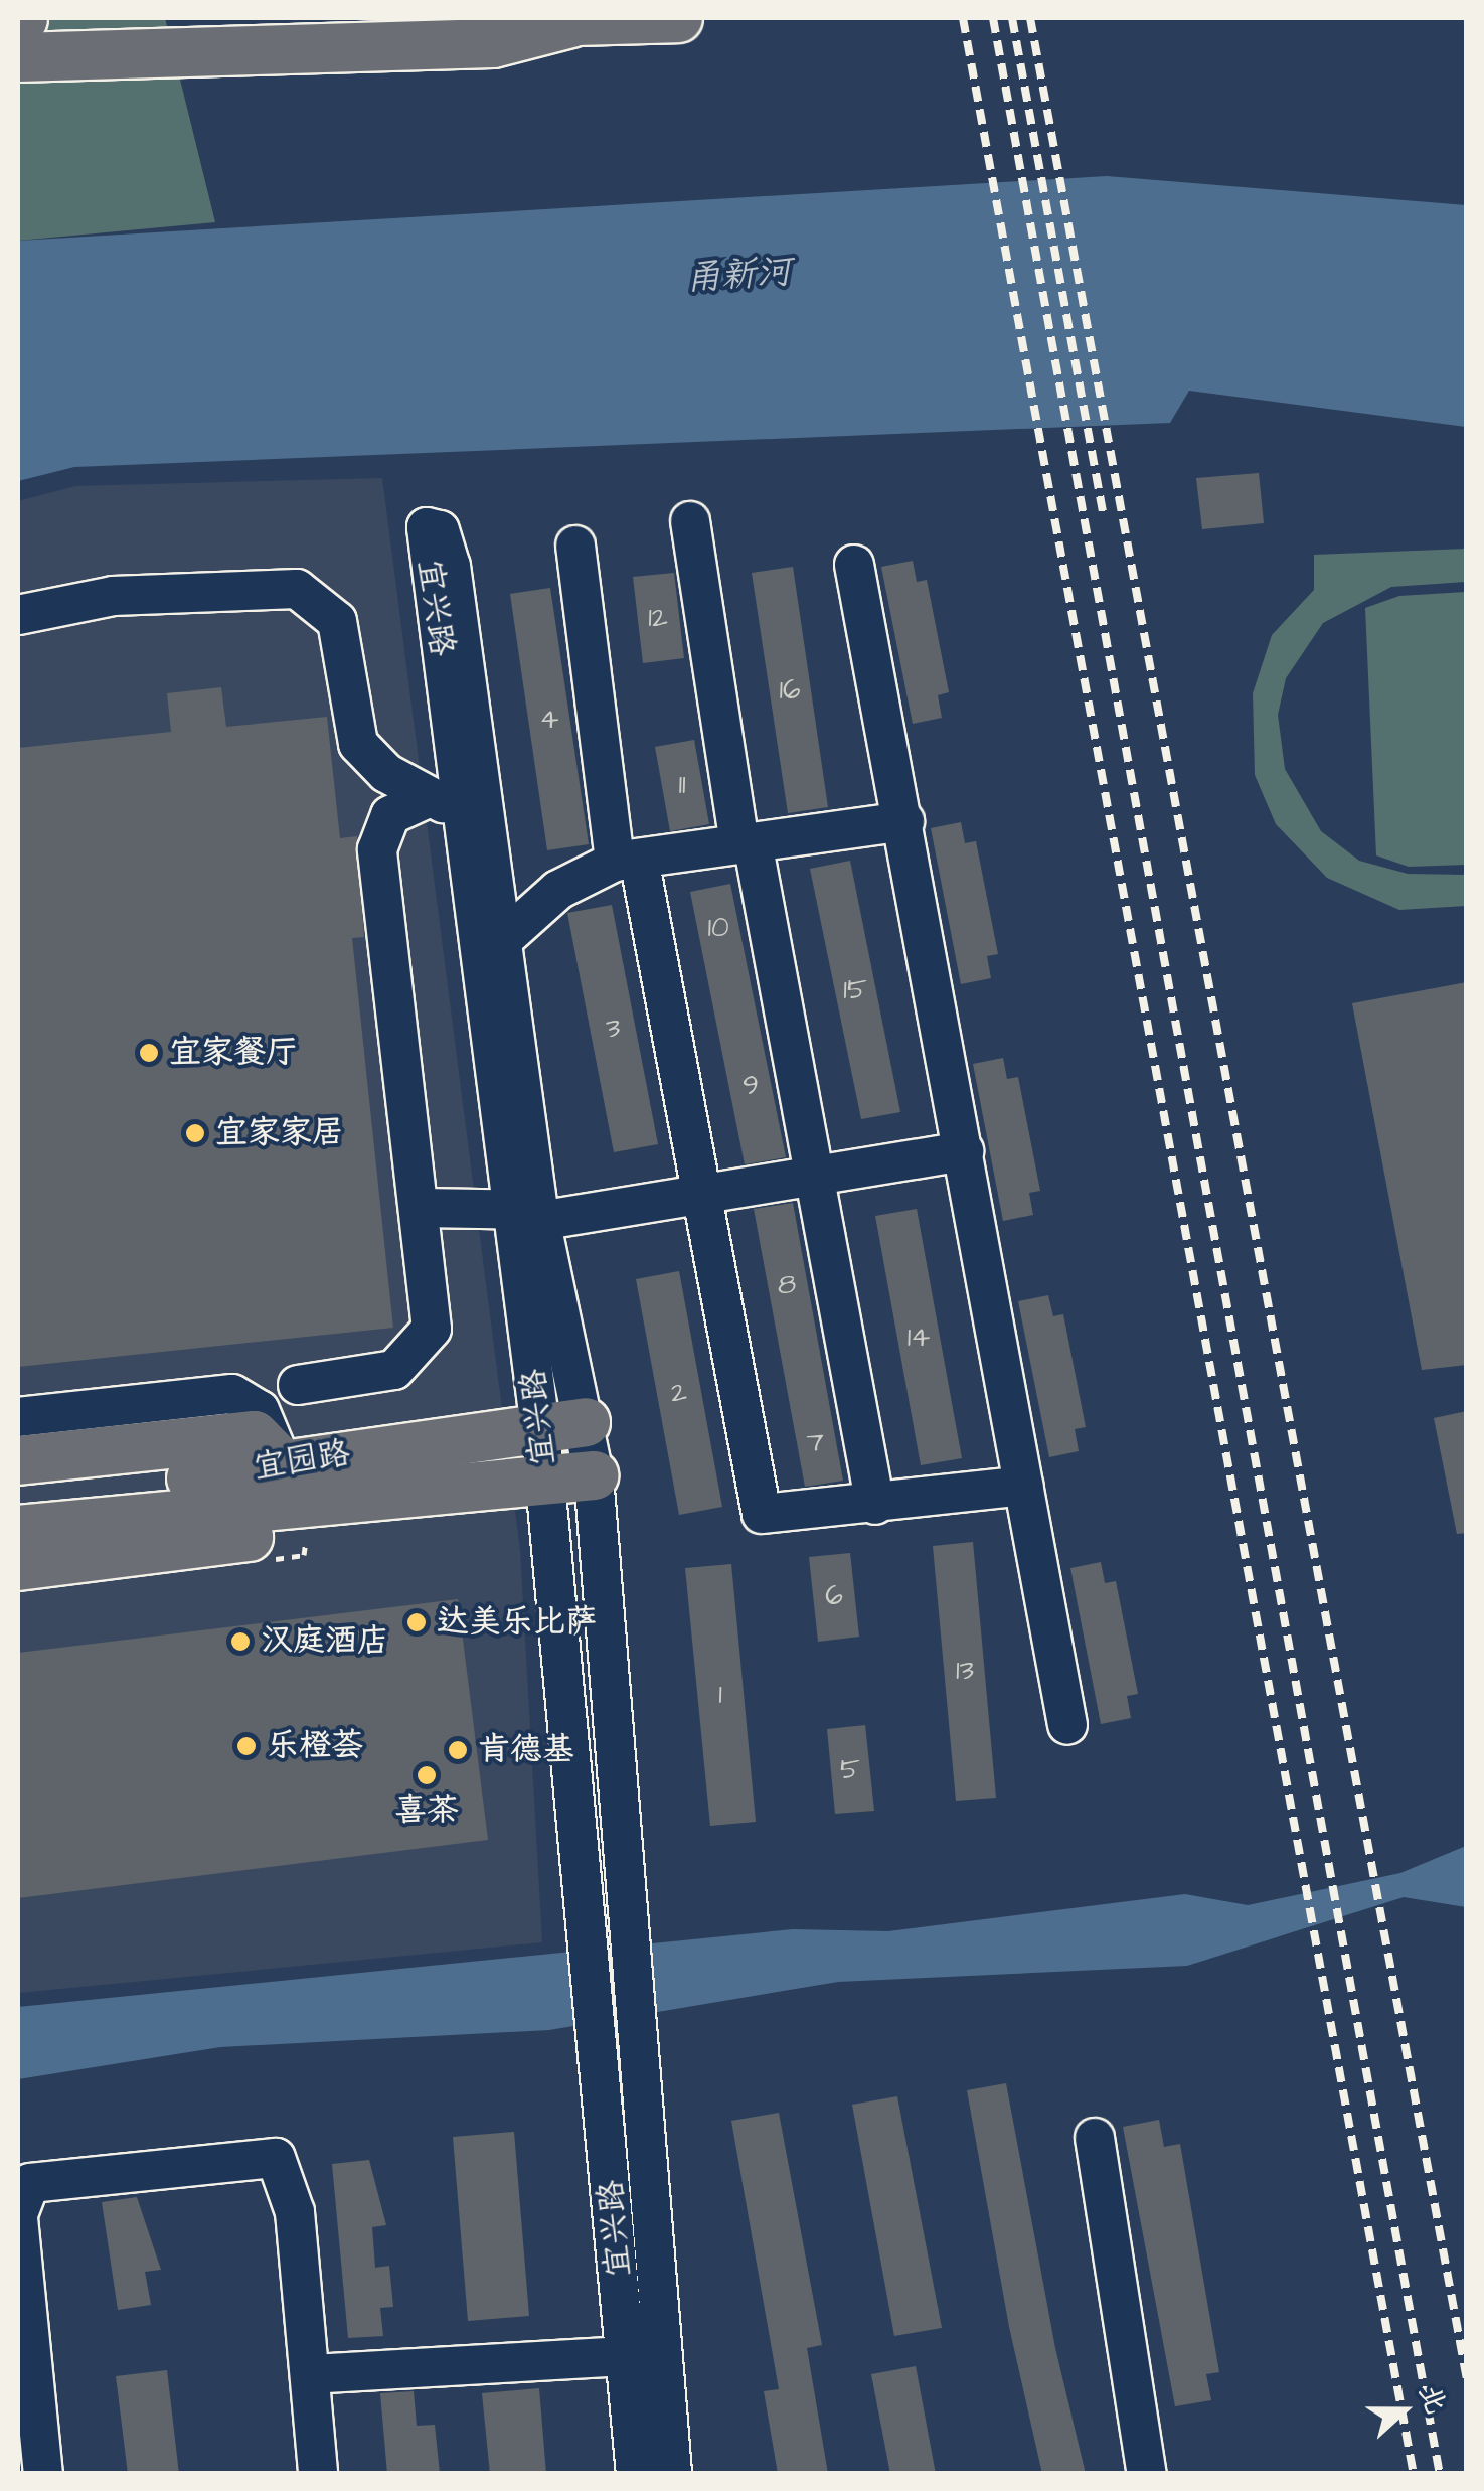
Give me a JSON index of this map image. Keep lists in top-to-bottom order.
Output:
{
  "streets": {
    "main road": ["宜园路"],
    "street": ["宜兴路"]
  },
  "crossings": [
    ["宜兴路", "宜园路"]
  ],
  "water": ["甬新河"],
  "places": [
    "宜家餐厅",
    "宜家家居",
    "达美乐比萨",
    "汉庭酒店",
    "乐橙荟",
    "肯德基",
    "喜茶"
  ],
  "house_numbers": [
    "12",
    "16",
    "4",
    "11",
    "10",
    "15",
    "3",
    "9",
    "8",
    "14",
    "2",
    "7",
    "6",
    "13",
    "1",
    "5"
  ],
  "north": "right"
}
